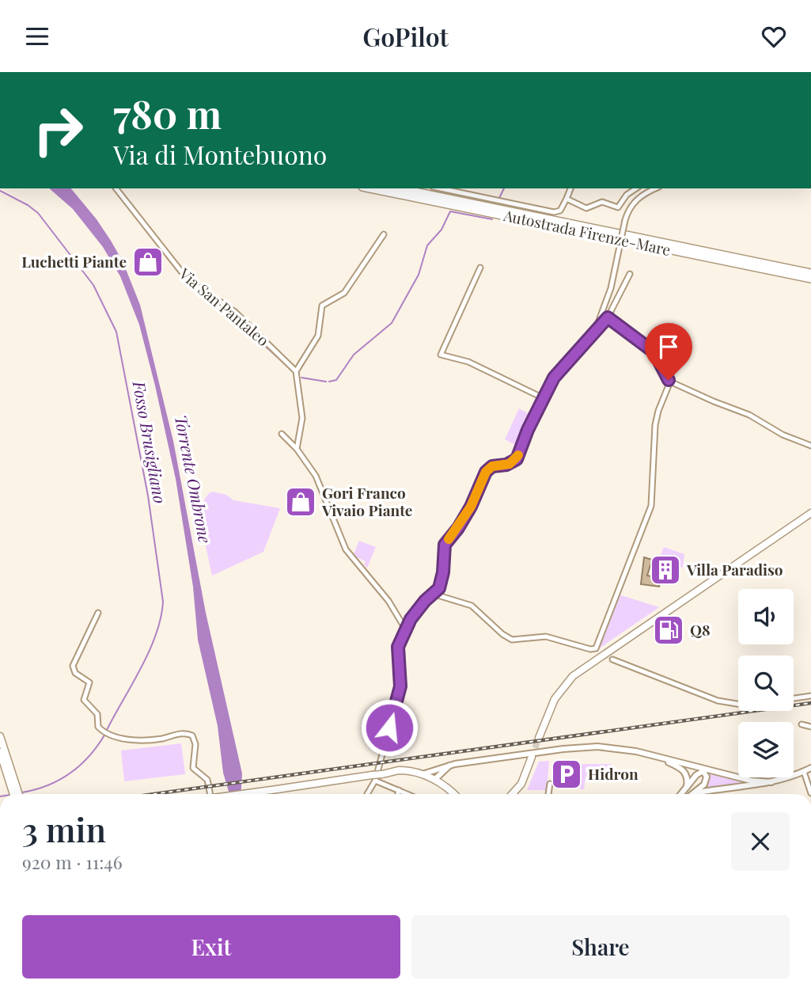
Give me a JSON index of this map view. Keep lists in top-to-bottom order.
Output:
{
  "streets": {
    "highway": ["Autostrada Firenze-Mare"],
    "street": ["Via San Pantaleo"]
  },
  "water": ["Fosso Brusigliano", "Torrente Ombrone"],
  "places": {
    "shop": ["Luchetti Piante", "Gori Franco Vivaio Piante"],
    "building": ["Villa Paradiso"],
    "fuel station": ["Q8"],
    "parking": ["Hidron"]
  },
  "page": {
    "header": "GoPilot",
    "turn": ["780 m", "Via di Montebuono"],
    "heading": ["3 min", "920 m · 11:46"],
    "buttons": ["Exit", "Share"]
  }
}
